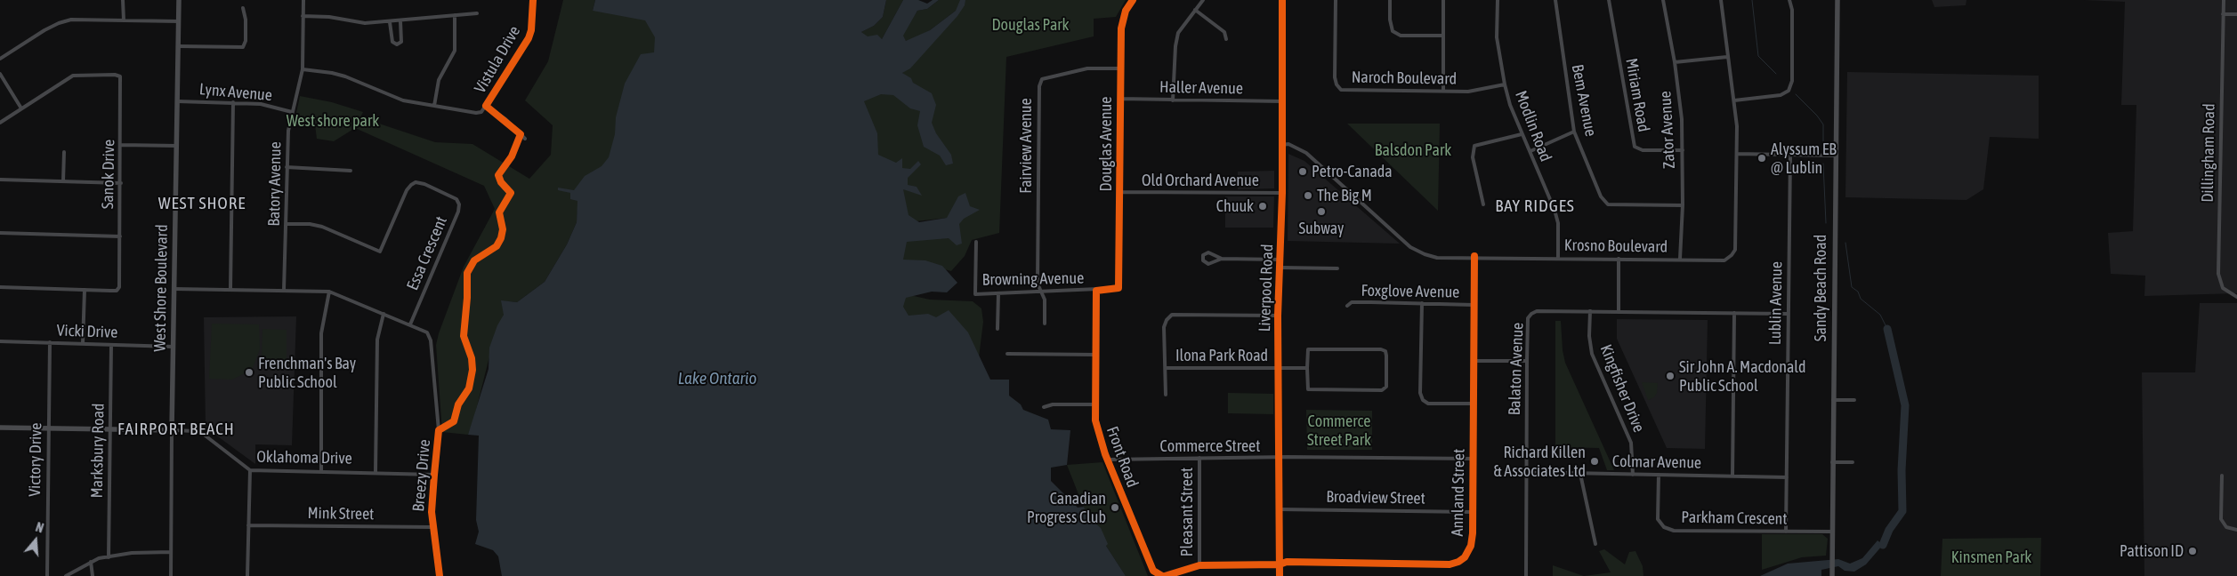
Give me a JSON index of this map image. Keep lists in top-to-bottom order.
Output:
{
  "streets": {
    "street": [
      "Vistula Drive",
      "Naroch Boulevard",
      "Haller Avenue",
      "Lynx Avenue",
      "Miriam Road",
      "Bem Avenue",
      "Modlin Road",
      "Zator Avenue",
      "Douglas Avenue",
      "Fairview Avenue",
      "Dillingham Road",
      "Sanok Drive",
      "Old Orchard Avenue",
      "Batory Avenue",
      "Krosno Boulevard",
      "Essa Crescent",
      "Browning Avenue",
      "West Shore Boulevard",
      "Liverpool Road",
      "Sandy Beach Road",
      "Foxglove Avenue",
      "Lublin Avenue",
      "Vicki Drive",
      "Ilona Park Road",
      "Balaton Avenue",
      "Kingfisher Drive",
      "Commerce Street",
      "Marksbury Road",
      "Front Road",
      "Oklahoma Drive",
      "Victory Drive",
      "Colmar Avenue",
      "Breezy Drive",
      "Annland Street",
      "Broadview Street",
      "Pleasant Street",
      "Mink Street",
      "Parkham Crescent"
    ]
  },
  "crossings": [
    ["Vistula Drive", "Batory Avenue"],
    ["Naroch Boulevard", "Modlin Road"],
    ["Haller Avenue", "Douglas Avenue"],
    ["Haller Avenue", "Liverpool Road"],
    ["Lynx Avenue", "Batory Avenue"],
    ["Lynx Avenue", "West Shore Boulevard"],
    ["Miriam Road", "Zator Avenue"],
    ["Bem Avenue", "Zator Avenue"],
    ["Modlin Road", "Krosno Boulevard"],
    ["Zator Avenue", "Krosno Boulevard"],
    ["Douglas Avenue", "Fairview Avenue"],
    ["Douglas Avenue", "Old Orchard Avenue"],
    ["Douglas Avenue", "Browning Avenue"],
    ["Fairview Avenue", "Browning Avenue"],
    ["Old Orchard Avenue", "Liverpool Road"],
    ["Batory Avenue", "Essa Crescent"],
    ["Batory Avenue", "Breezy Drive"],
    ["Krosno Boulevard", "Liverpool Road"],
    ["Krosno Boulevard", "Annland Street"],
    ["Essa Crescent", "Breezy Drive"],
    ["Browning Avenue", "Front Road"],
    ["West Shore Boulevard", "Vicki Drive"],
    ["West Shore Boulevard", "Oklahoma Drive"],
    ["West Shore Boulevard", "Breezy Drive"],
    ["Liverpool Road", "Ilona Park Road"],
    ["Liverpool Road", "Commerce Street"],
    ["Liverpool Road", "Annland Street"],
    ["Liverpool Road", "Broadview Street"],
    ["Sandy Beach Road", "Parkham Crescent"],
    ["Foxglove Avenue", "Annland Street"],
    ["Lublin Avenue", "Balaton Avenue"],
    ["Lublin Avenue", "Colmar Avenue"],
    ["Lublin Avenue", "Parkham Crescent"],
    ["Vicki Drive", "Marksbury Road"],
    ["Vicki Drive", "Victory Drive"],
    ["Balaton Avenue", "Kingfisher Drive"],
    ["Balaton Avenue", "Colmar Avenue"],
    ["Kingfisher Drive", "Colmar Avenue"],
    ["Commerce Street", "Front Road"],
    ["Commerce Street", "Annland Street"],
    ["Commerce Street", "Pleasant Street"],
    ["Marksbury Road", "Oklahoma Drive"],
    ["Front Road", "Annland Street"],
    ["Oklahoma Drive", "Victory Drive"],
    ["Oklahoma Drive", "Breezy Drive"],
    ["Colmar Avenue", "Parkham Crescent"],
    ["Breezy Drive", "Mink Street"],
    ["Annland Street", "Broadview Street"],
    ["Annland Street", "Pleasant Street"]
  ],
  "districts": ["WEST SHORE", "BAY RIDGES", "FAIRPORT BEACH"],
  "water": ["Lake Ontario"],
  "parks": [
    "Douglas Park",
    "West shore park",
    "Balsdon Park",
    "Commerce Street Park",
    "Kinsmen Park"
  ],
  "places": [
    "Alyssum EB @ Lublin",
    "Petro-Canada",
    "The Big M",
    "Chuuk",
    "Subway",
    "Frenchman's Bay Public School",
    "Sir John A. Macdonald Public School",
    "Richard Killen & Associates Ltd",
    "Canadian Progress Club",
    "Pattison ID"
  ],
  "north": "top"
}
